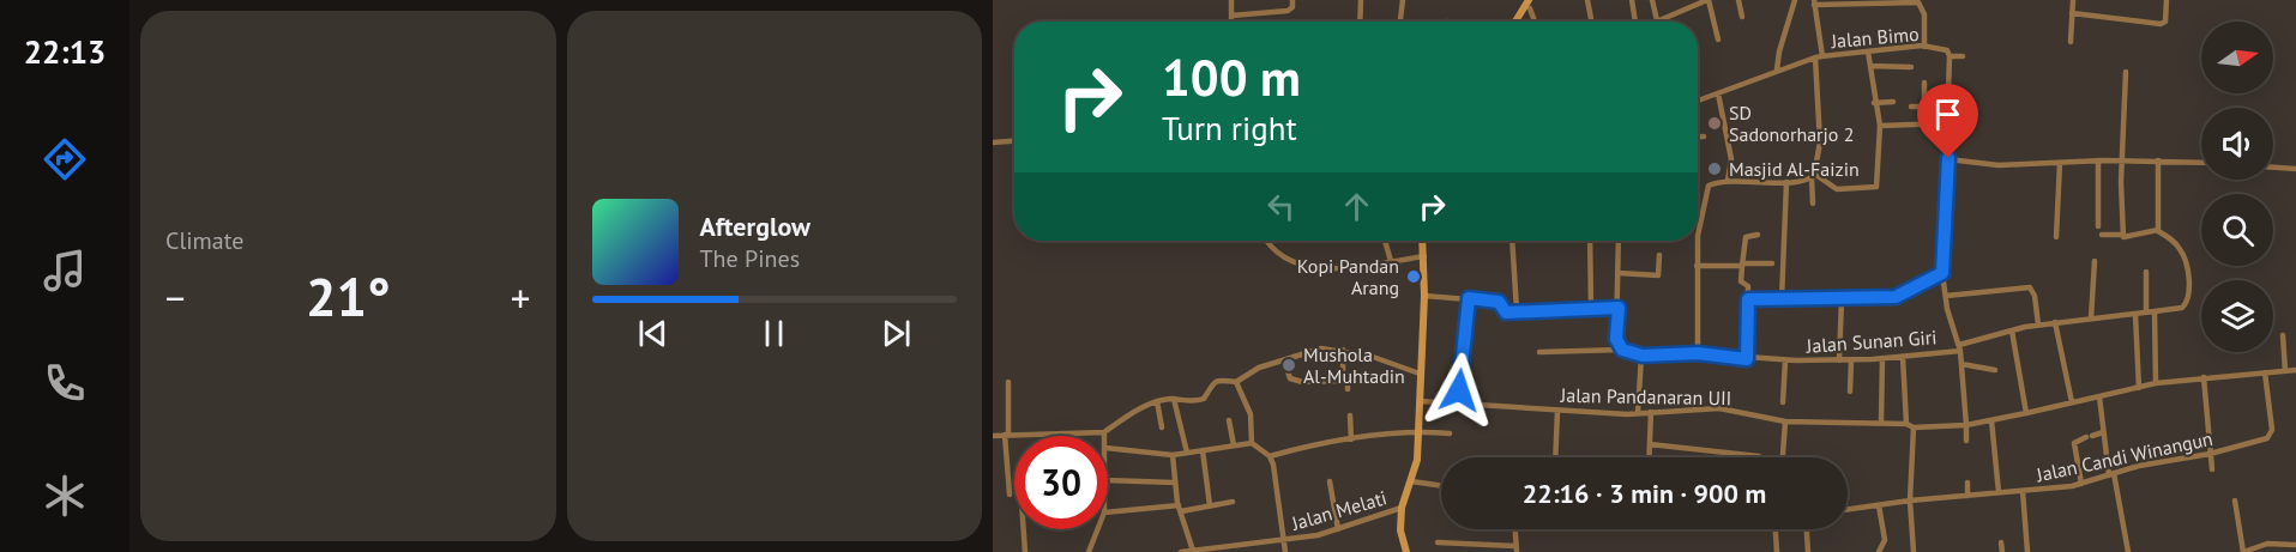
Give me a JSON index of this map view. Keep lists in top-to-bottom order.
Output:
{
  "streets": {
    "street": [
      "Jalan Bimo",
      "Jalan Sunan Giri",
      "Jalan Pandanaran UII",
      "Jalan Candi Winangun",
      "Jalan Melati"
    ]
  },
  "places": [
    "SD Sadonorharjo 2",
    "Masjid Al-Faizin",
    "Kopi Pandan Arang",
    "Mushola Al-Muhtadin"
  ],
  "north": "right",
  "page": {
    "tabs": "22:13",
    "tile": "Climate",
    "turn": ["100 m", "Turn right"],
    "song": ["Afterglow", "The Pines"],
    "heat": ["−", "21°", "+"],
    "limit": "30",
    "trip": "22:16 · 3 min · 900 m"
  }
}
